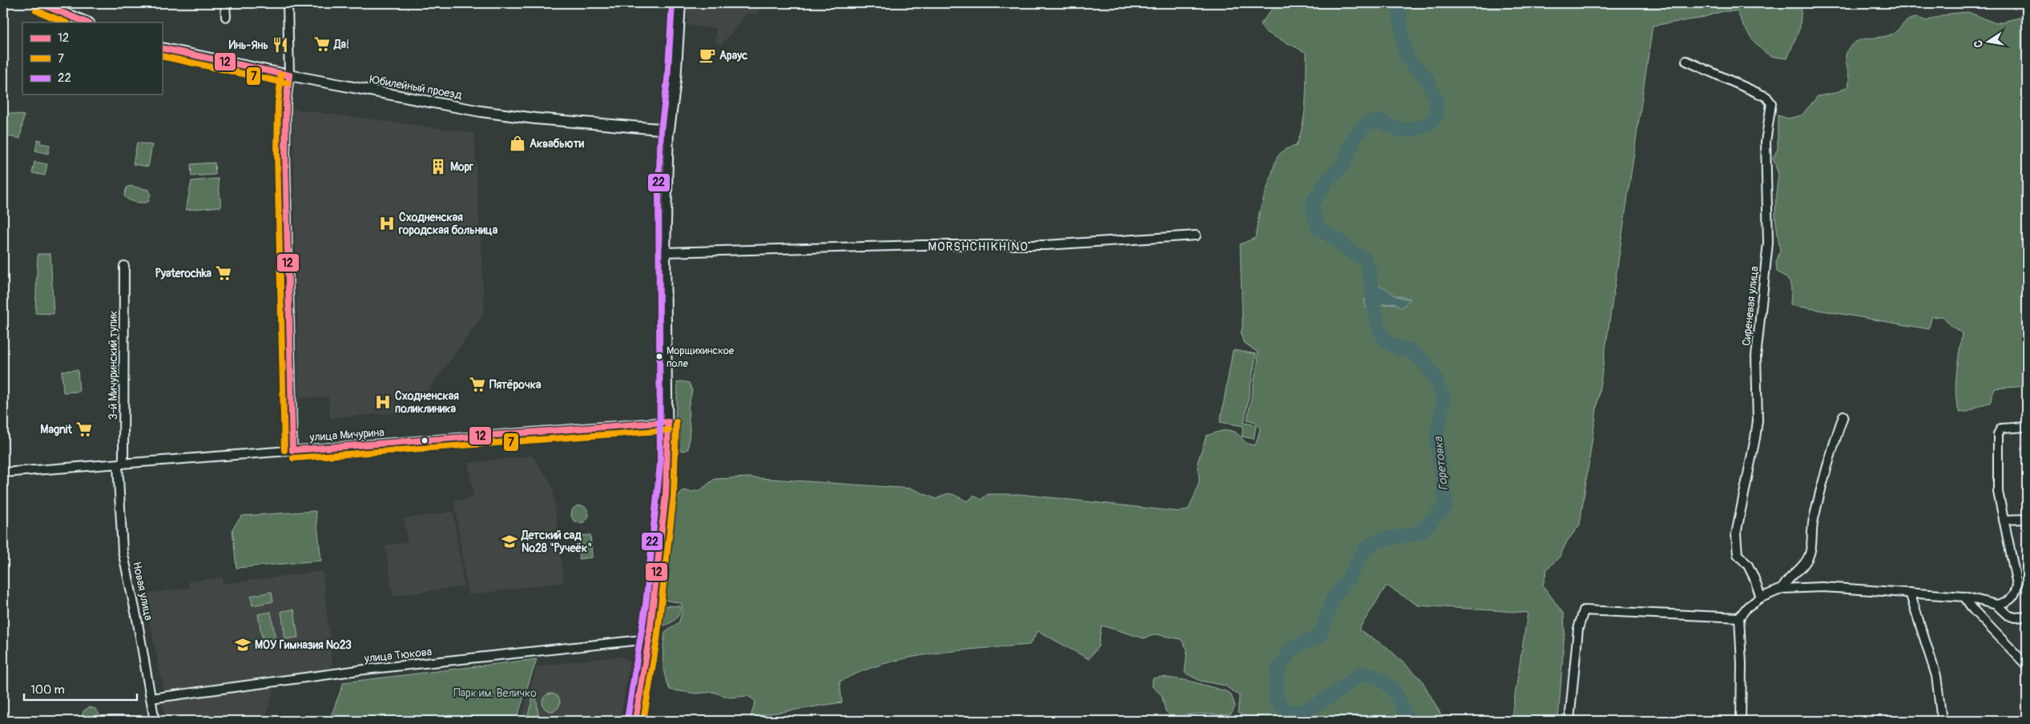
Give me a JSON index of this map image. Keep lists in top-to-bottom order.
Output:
{
  "streets": {
    "main road": ["Юбилейный проезд"],
    "street": [
      "Сиреневая улица",
      "3-й Мичуринский тупик",
      "улица Мичурина",
      "Новая улица",
      "улица Тюкова"
    ]
  },
  "crossings": [
    ["3-й Мичуринский тупик", "улица Мичурина"],
    ["3-й Мичуринский тупик", "Новая улица"],
    ["улица Мичурина", "Новая улица"],
    ["Новая улица", "улица Тюкова"]
  ],
  "districts": ["MORSHCHIKHINO"],
  "water": ["Горетовка"],
  "parks": ["Парк им. Величко"],
  "places": {
    "supermarket": [
      "Да!",
      "Pyaterochka",
      "Пятёрочка",
      "Magnit"
    ],
    "restaurant": ["Инь-Янь"],
    "cafe": ["Араус"],
    "shop": ["Аквабьюти"],
    "building": ["Морг"],
    "hospital": ["Сходненская городская больница", "Сходненская поликлиника"],
    "other": ["Морщихинское поле"],
    "school or university": ["Детский сад №28 \"Ручеёк\"", "МОУ Гимназия №23"]
  },
  "lines": ["transit line 12", "transit line 22", "transit line 7"],
  "legend": ["12", "7", "22"],
  "scale_bar": "100 m",
  "north": "left"
}
